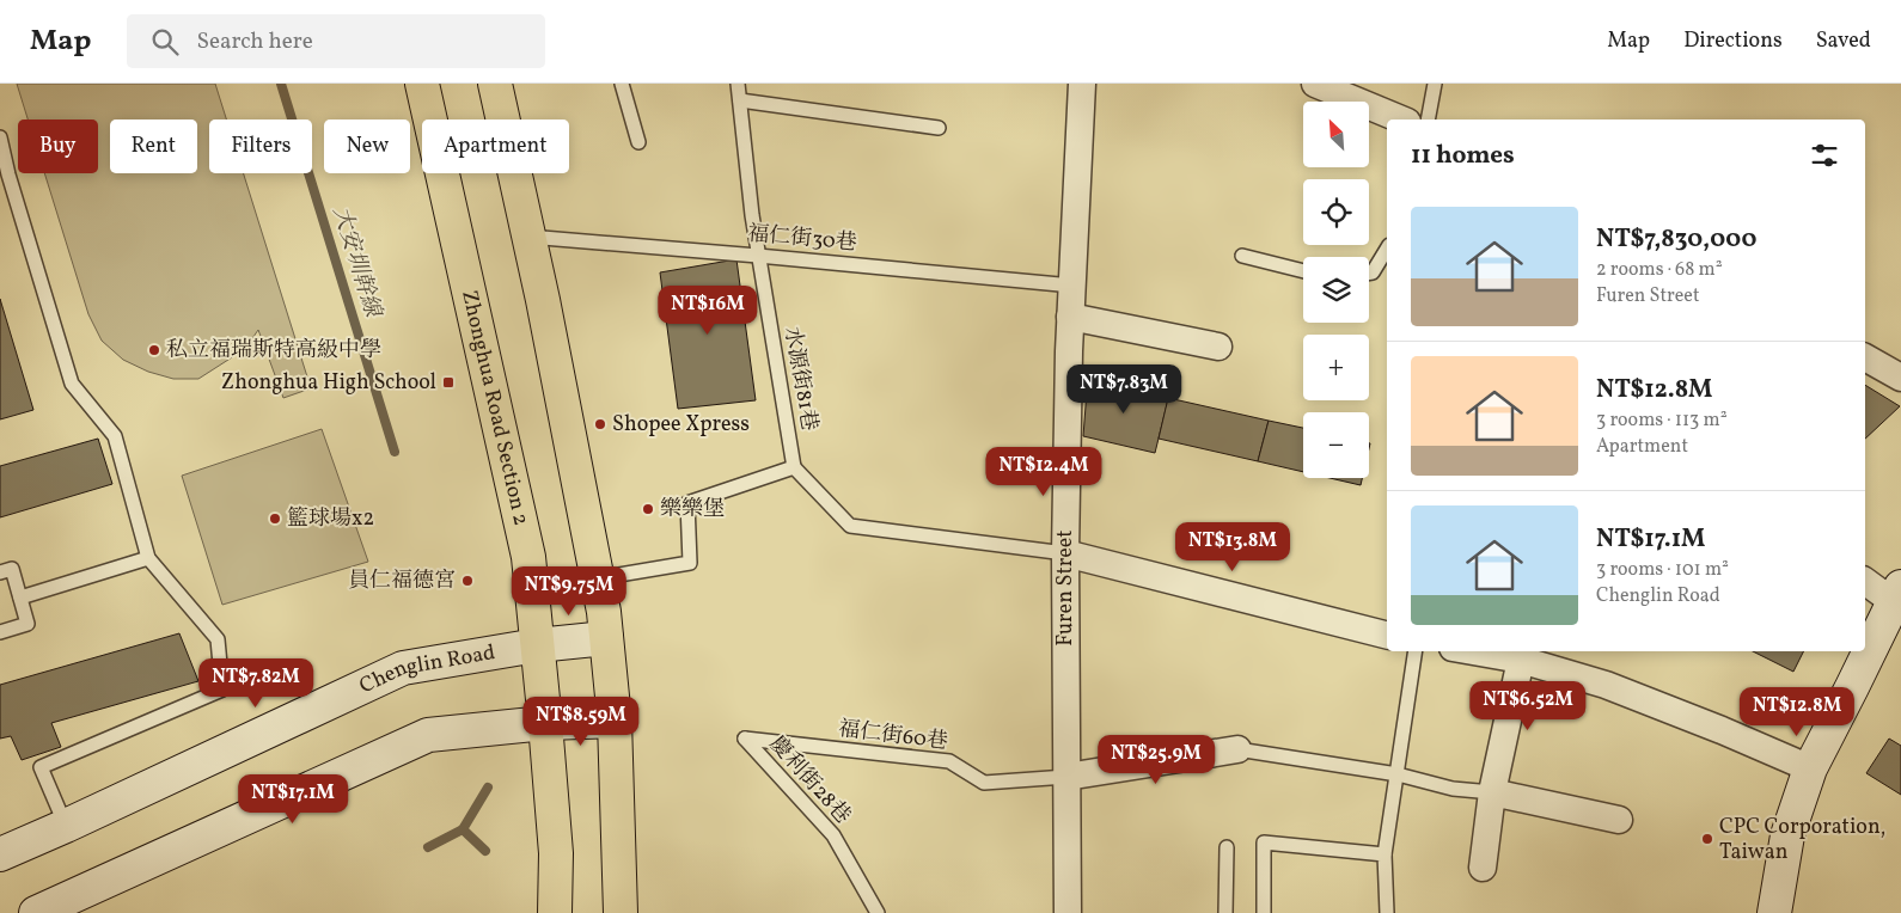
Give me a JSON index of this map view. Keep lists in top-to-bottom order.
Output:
{
  "streets": {
    "main road": ["Zhonghua Road Section 2"],
    "street": ["Furen Street", "Chenglin Road"],
    "lane": [
      "福仁街30巷",
      "水源街81巷",
      "福仁街60巷",
      "慶利街28巷"
    ]
  },
  "crossings": [
    ["福仁街30巷", "水源街81巷"],
    ["福仁街30巷", "Furen Street"],
    ["Zhonghua Road Section 2", "Chenglin Road"],
    ["Furen Street", "福仁街60巷"],
    ["福仁街60巷", "慶利街28巷"]
  ],
  "water": ["大安圳幹線"],
  "places": {
    "other": [
      "私立福瑞斯特高級中學",
      "Shopee Xpress",
      "樂樂堡",
      "籃球場x2",
      "員仁福德宮",
      "CPC Corporation, Taiwan"
    ],
    "transit": ["Zhonghua High School"]
  },
  "north": "top left",
  "page": {
    "header": "Map",
    "search": "Search here",
    "nav": ["Map", "Directions", "Saved"],
    "map_buttons": ["+", "−"],
    "chip": [
      "Buy",
      "Rent",
      "Filters",
      "New",
      "Apartment"
    ],
    "heading": "11 homes",
    "list": [
      {
        "name": "NT$7,830,000",
        "note": "2 rooms · 68 m² · Furen Street"
      },
      {
        "name": "NT$12.8M",
        "note": "3 rooms · 113 m² · Apartment"
      },
      {
        "name": "NT$17.1M",
        "note": "3 rooms · 101 m² · Chenglin Road"
      }
    ],
    "price": [
      "NT$16M",
      "NT$7.83M",
      "NT$12.4M",
      "NT$13.8M",
      "NT$9.75M",
      "NT$7.82M",
      "NT$6.52M",
      "NT$12.8M",
      "NT$8.59M",
      "NT$25.9M",
      "NT$17.1M"
    ]
  }
}
